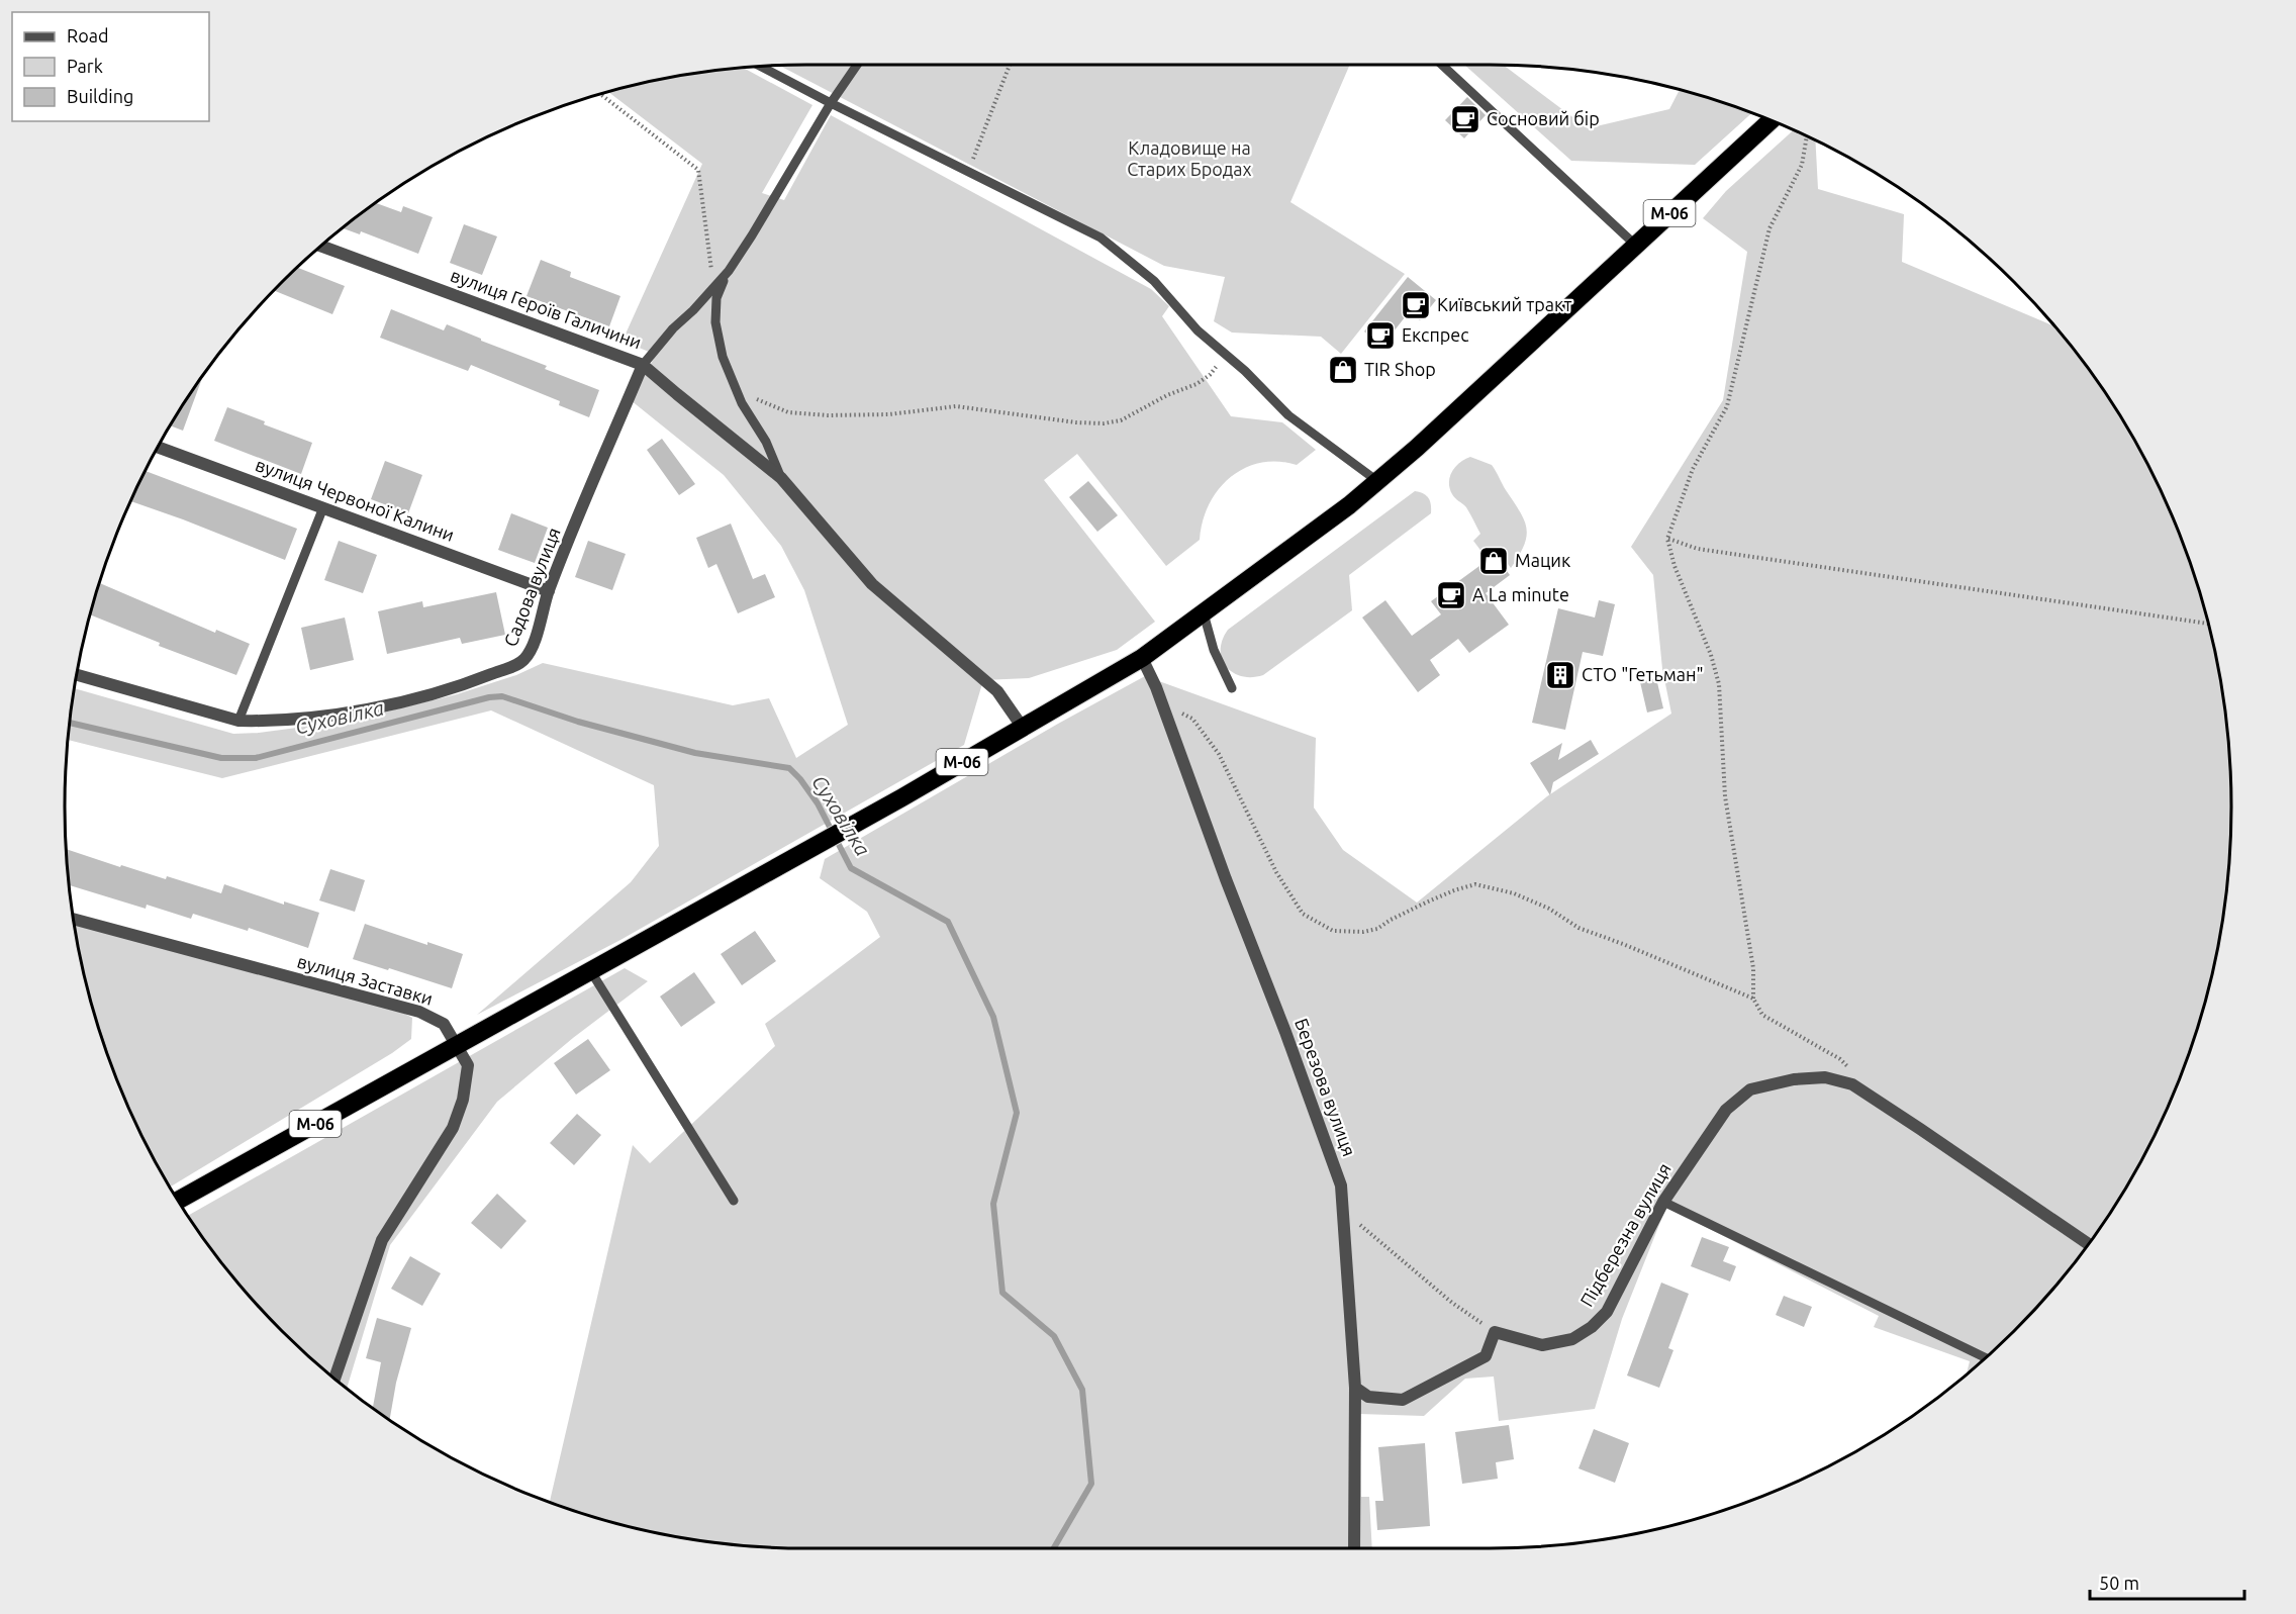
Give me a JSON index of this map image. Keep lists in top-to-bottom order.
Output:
{
  "streets": {
    "highway": ["М-06"],
    "street": [
      "вулиця Героїв Галичини",
      "вулиця Червоної Калини",
      "Садова вулиця",
      "вулиця Заставки",
      "Березова вулиця",
      "Підберезна вулиця"
    ]
  },
  "crossings": [
    ["М-06", "вулиця Героїв Галичини"],
    ["М-06", "вулиця Заставки"],
    ["М-06", "Березова вулиця"],
    ["вулиця Героїв Галичини", "Садова вулиця"],
    ["вулиця Червоної Калини", "Садова вулиця"]
  ],
  "water": ["Суховілка"],
  "parks": ["Кладовище на Старих Бродах"],
  "places": {
    "cafe": [
      "Сосновий бір",
      "Київський тракт",
      "Експрес",
      "A La minute"
    ],
    "shop": ["TIR Shop", "Мацик"],
    "building": ["СТО \"Гетьман\""]
  },
  "legend": ["Road", "Park", "Building"],
  "scale_bar": "50 m"
}
